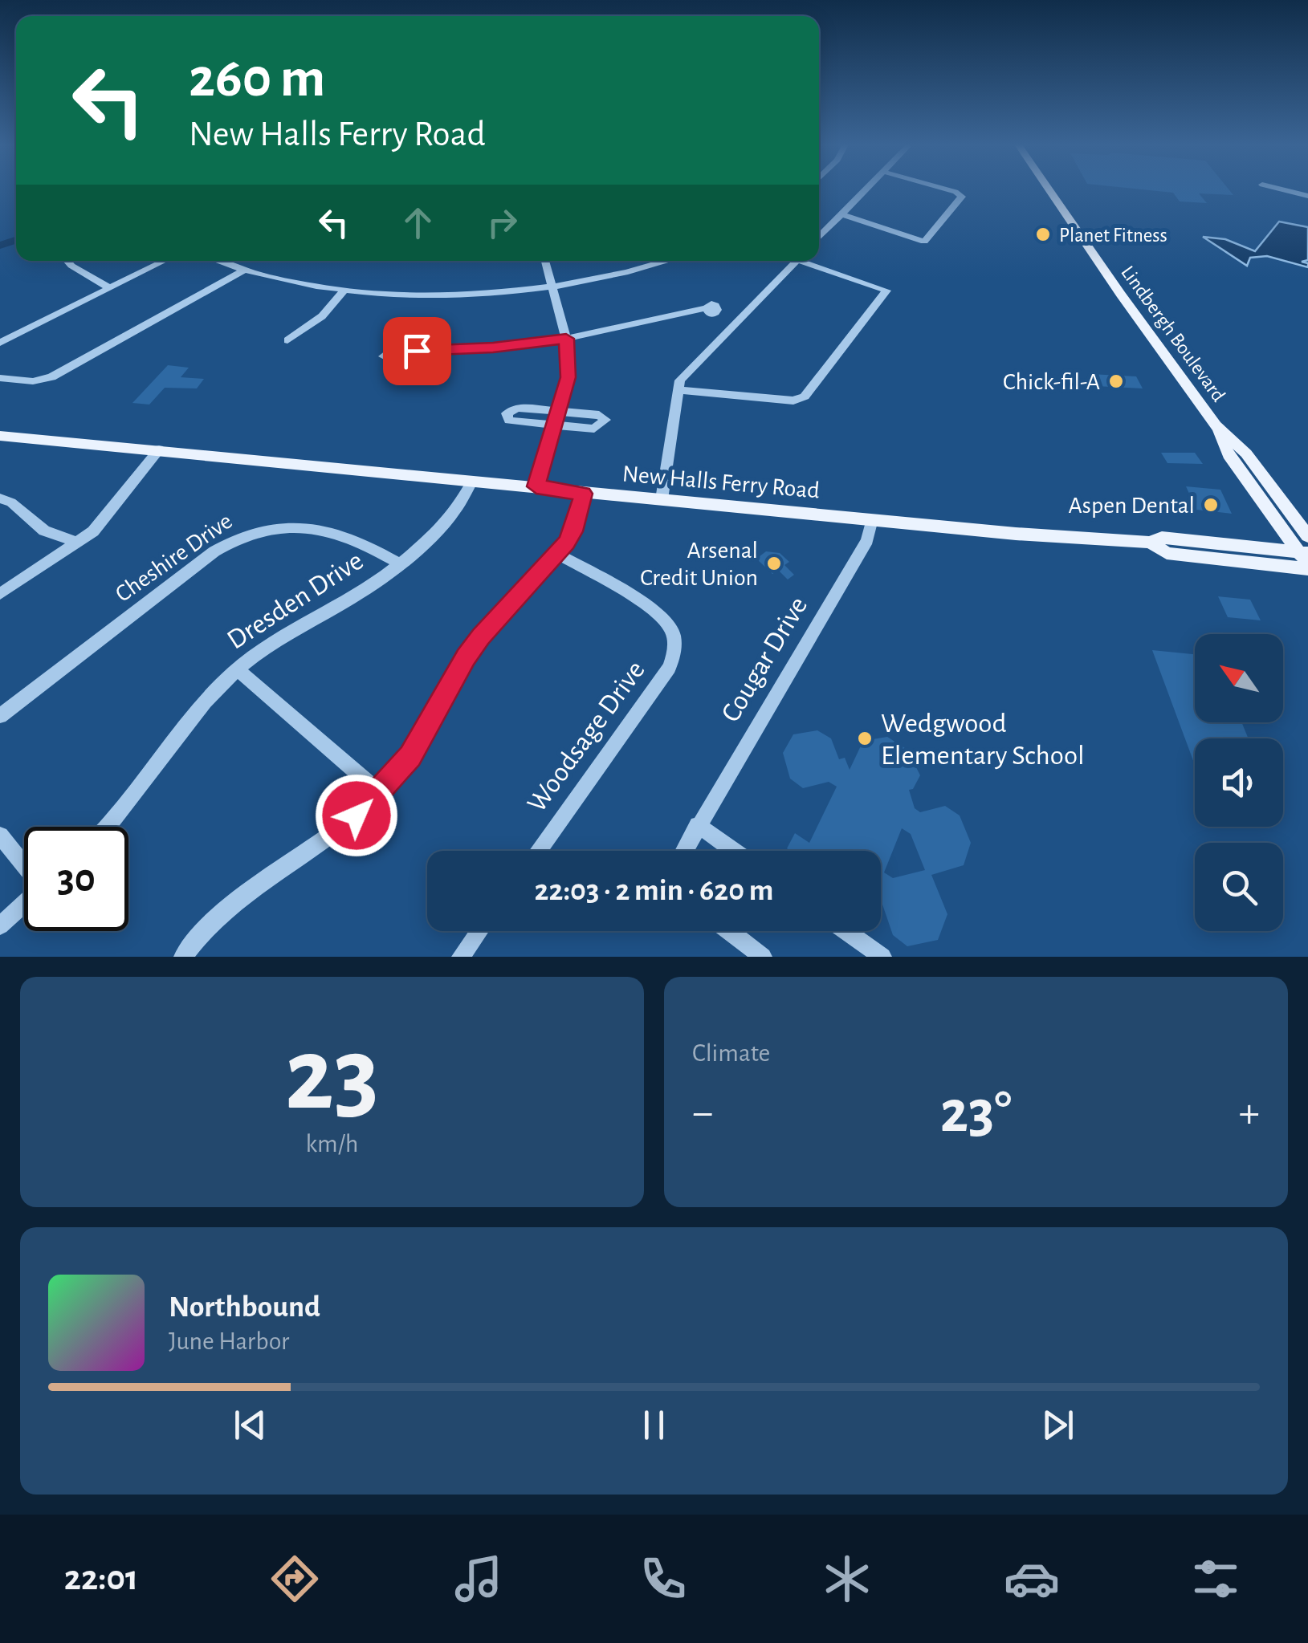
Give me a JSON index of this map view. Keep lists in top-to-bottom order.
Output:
{
  "streets": {
    "main road": ["Lindbergh Boulevard", "New Halls Ferry Road"],
    "street": [
      "Cheshire Drive",
      "Dresden Drive",
      "Cougar Drive",
      "Woodsage Drive"
    ]
  },
  "crossings": [
    ["Lindbergh Boulevard", "New Halls Ferry Road"],
    ["New Halls Ferry Road", "Dresden Drive"],
    ["New Halls Ferry Road", "Cougar Drive"],
    ["Cheshire Drive", "Dresden Drive"]
  ],
  "places": [
    "Planet Fitness",
    "Chick-fil-A",
    "Aspen Dental",
    "Arsenal Credit Union",
    "Wedgwood Elementary School"
  ],
  "north": "top left",
  "page": {
    "turn": ["260 m", "New Halls Ferry Road"],
    "limit": "30",
    "trip": "22:03 · 2 min · 620 m",
    "tile": [
      ["23", "km/h"],
      "Climate"
    ],
    "heat": ["−", "23°", "+"],
    "song": ["Northbound", "June Harbor"],
    "tabs": "22:01"
  }
}
